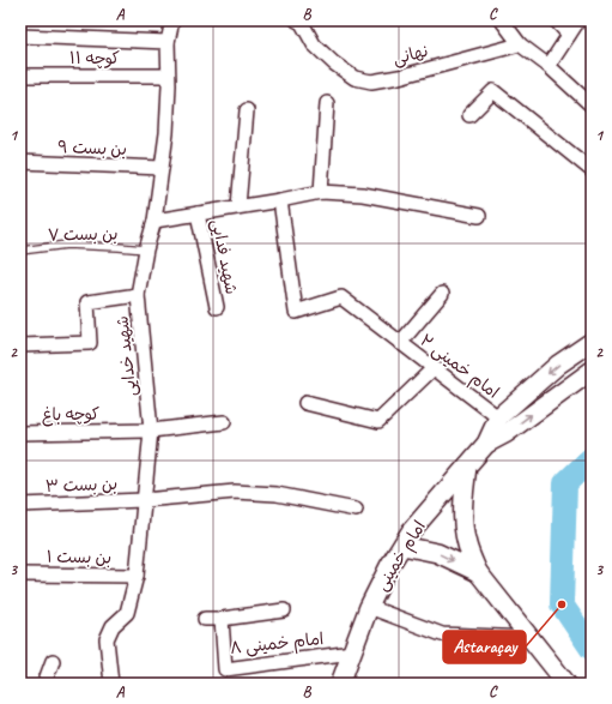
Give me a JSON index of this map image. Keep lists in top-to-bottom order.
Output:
{
  "streets": {
    "street": [
      "نهانی",
      "کوچه ۱۱",
      "بن بست ۹",
      "شهید فدایی",
      "شهید خدایی",
      "امام خمینی ۲",
      "کوچه باغ",
      "بن بست ۳",
      "امام خمینی",
      "بن بست ۱",
      "امام خمینی ۸"
    ],
    "lane": ["بن بست ۷"]
  },
  "crossings": [
    ["کوچه ۱۱", "شهید خدایی"],
    ["بن بست ۹", "شهید خدایی"],
    ["بن بست ۷", "شهید خدایی"],
    ["شهید خدایی", "کوچه باغ"],
    ["شهید خدایی", "بن بست ۳"],
    ["شهید خدایی", "بن بست ۱"],
    ["امام خمینی ۲", "امام خمینی"],
    ["امام خمینی", "امام خمینی ۸"]
  ],
  "places": ["Astaraçay"],
  "grid": {
    "columns": ["A", "B", "C"],
    "rows": ["1", "2", "3"]
  }
}
